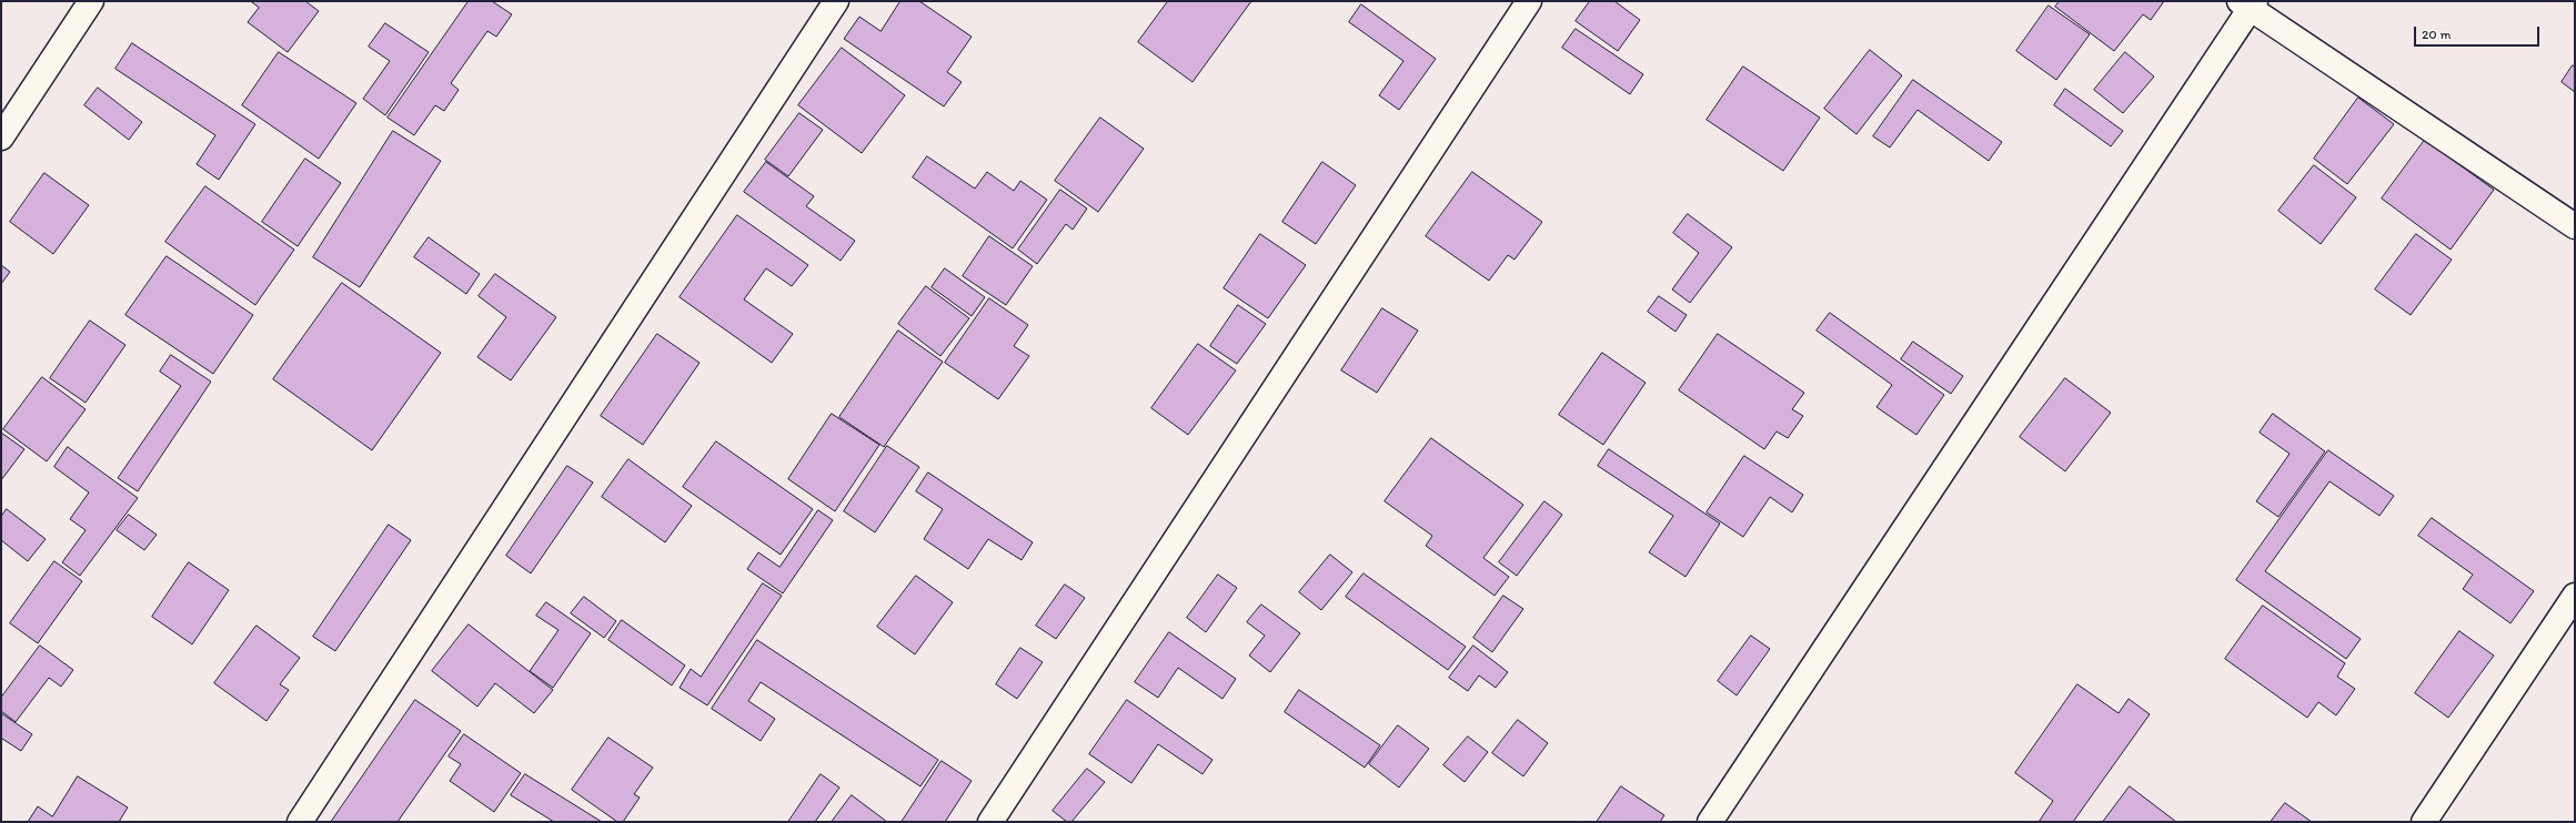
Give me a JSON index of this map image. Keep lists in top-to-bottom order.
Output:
{
  "scale_bar": "20 m"
}
